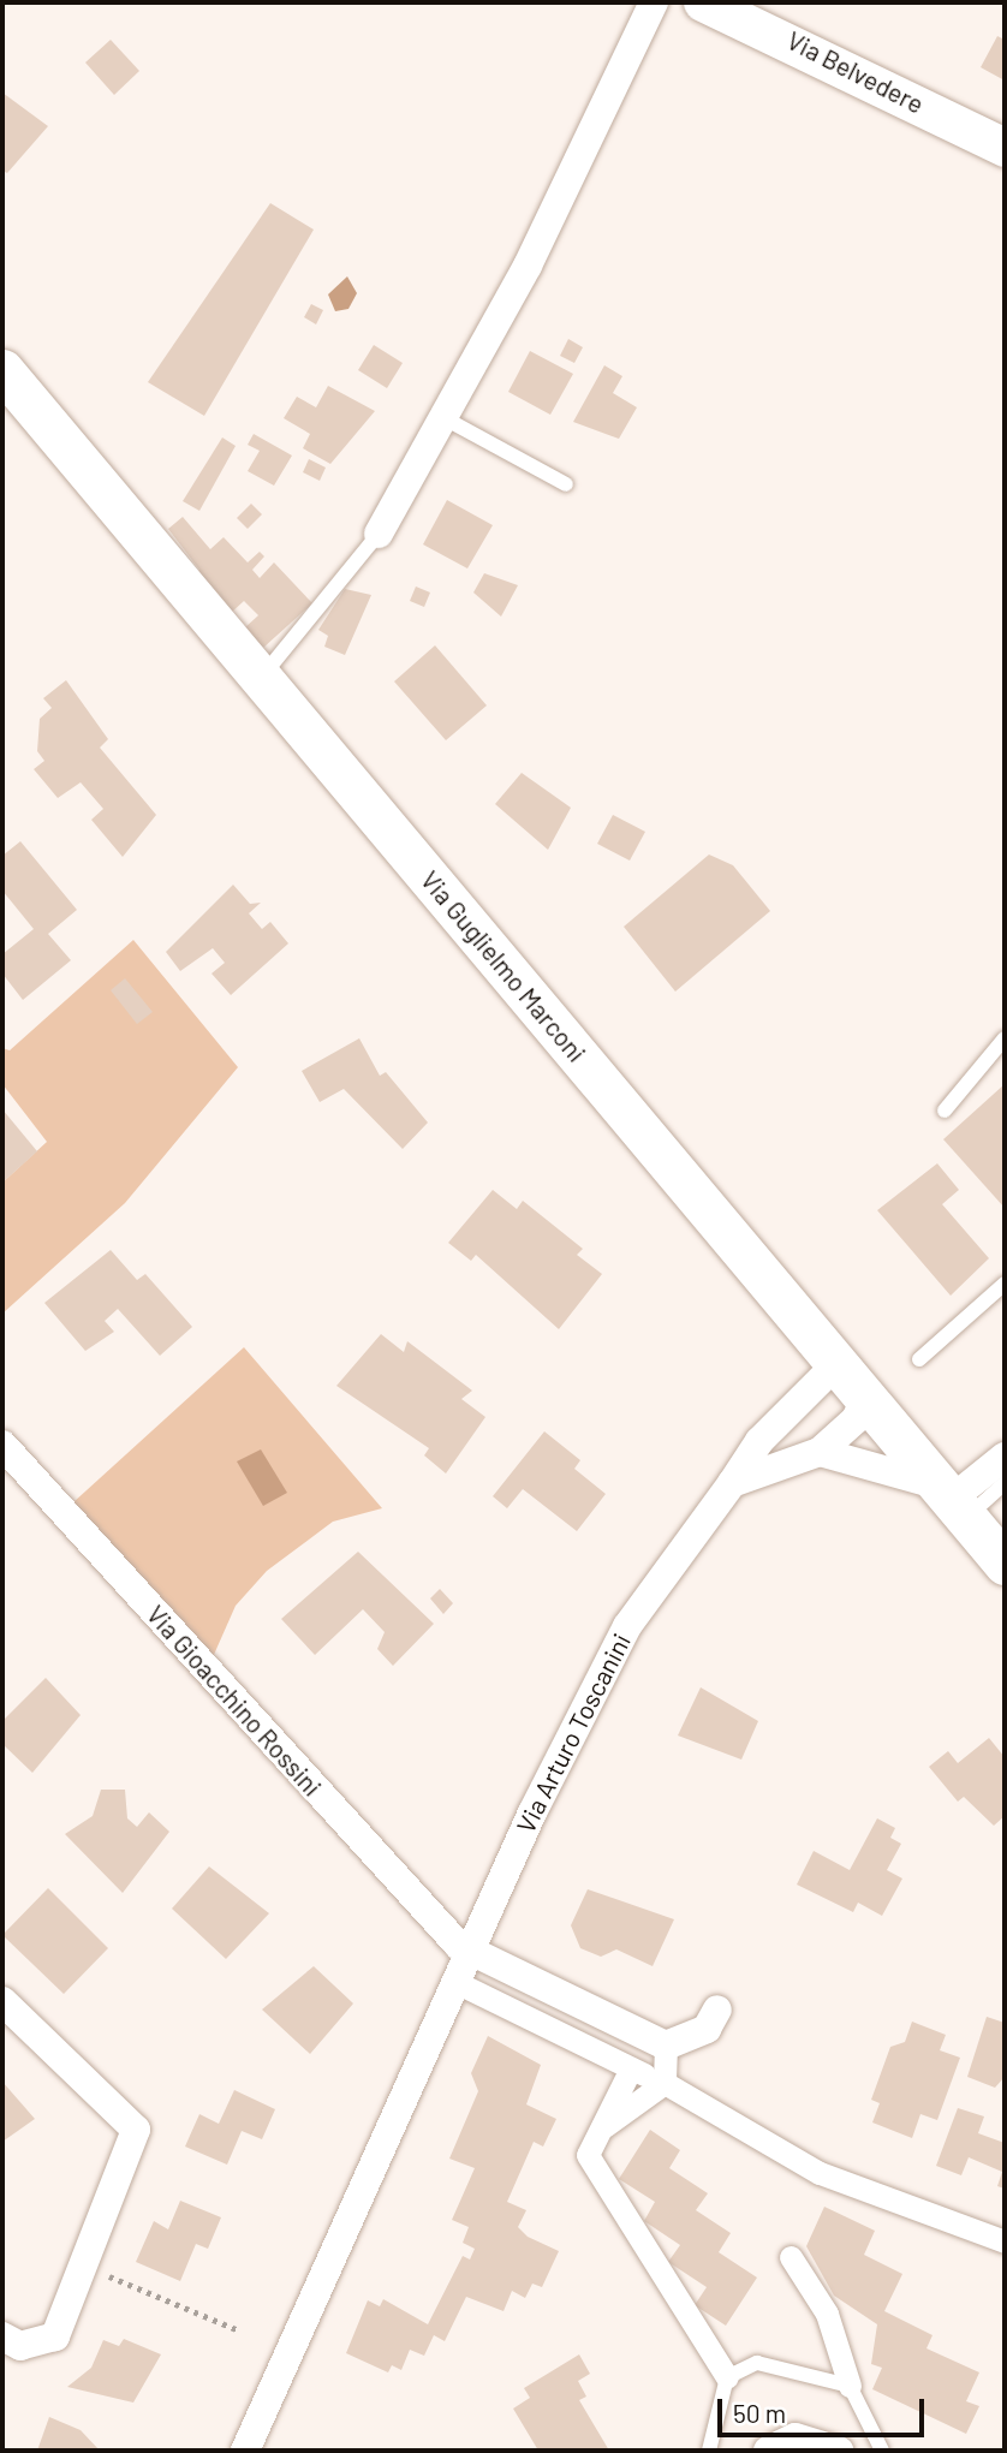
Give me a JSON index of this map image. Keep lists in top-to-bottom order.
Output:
{
  "streets": {
    "main road": ["Via Guglielmo Marconi"],
    "street": ["Via Belvedere", "Via Gioacchino Rossini", "Via Arturo Toscanini"]
  },
  "crossings": [
    ["Via Guglielmo Marconi", "Via Arturo Toscanini"],
    ["Via Gioacchino Rossini", "Via Arturo Toscanini"]
  ],
  "scale_bar": "50 m"
}
